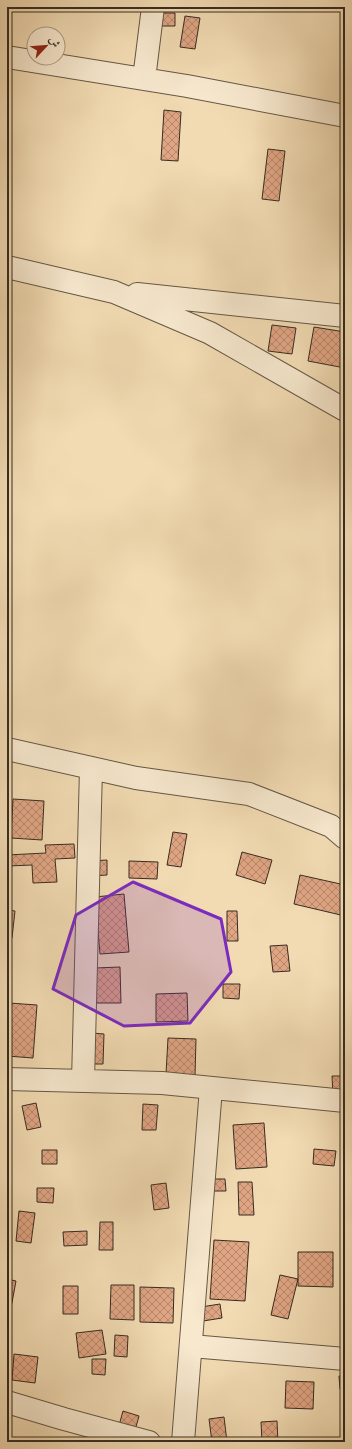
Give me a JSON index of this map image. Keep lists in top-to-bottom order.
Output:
{
  "north": "top right"
}
